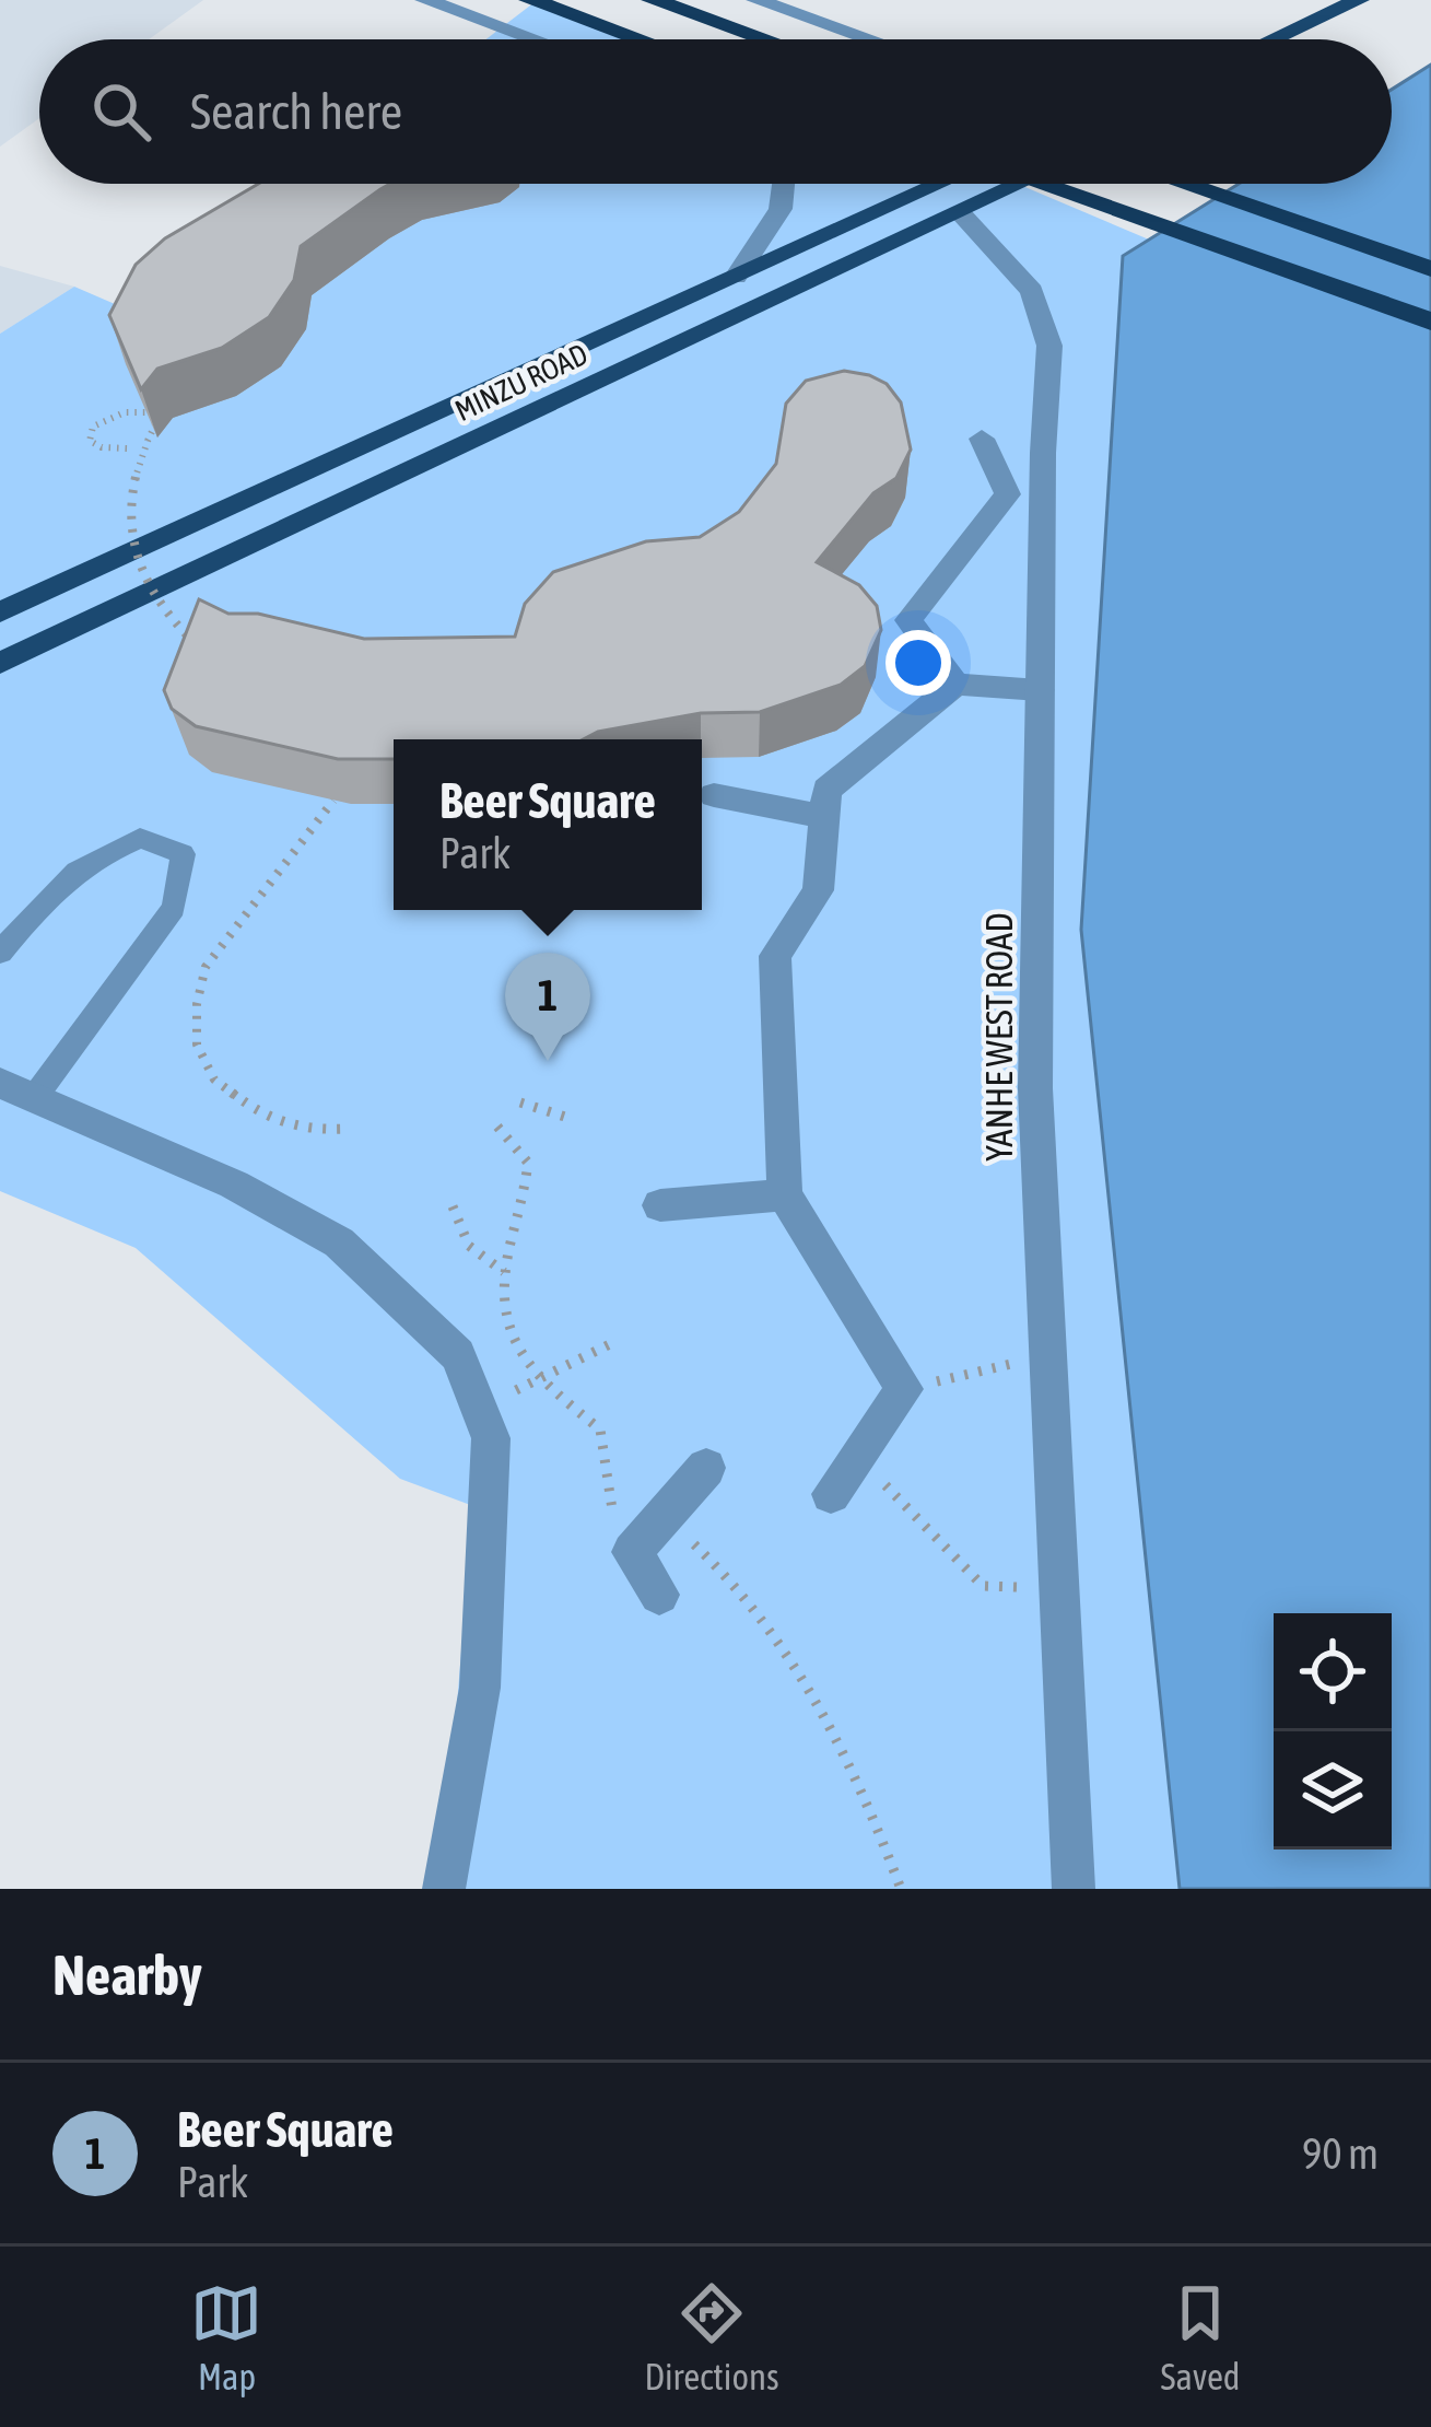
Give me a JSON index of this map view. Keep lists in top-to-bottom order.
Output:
{
  "streets": {
    "main road": ["MINZU ROAD"],
    "street": ["YANHE WEST ROAD"]
  },
  "crossings": [
    ["MINZU ROAD", "YANHE WEST ROAD"]
  ],
  "page": {
    "search": "Search here",
    "popup": ["Beer Square", "Park"],
    "pins": "1",
    "heading": "Nearby",
    "list": [
      {
        "mark": "1",
        "name": "Beer Square",
        "note": "Park",
        "value": "90 m"
      }
    ],
    "nav": ["Map", "Directions", "Saved"]
  }
}
